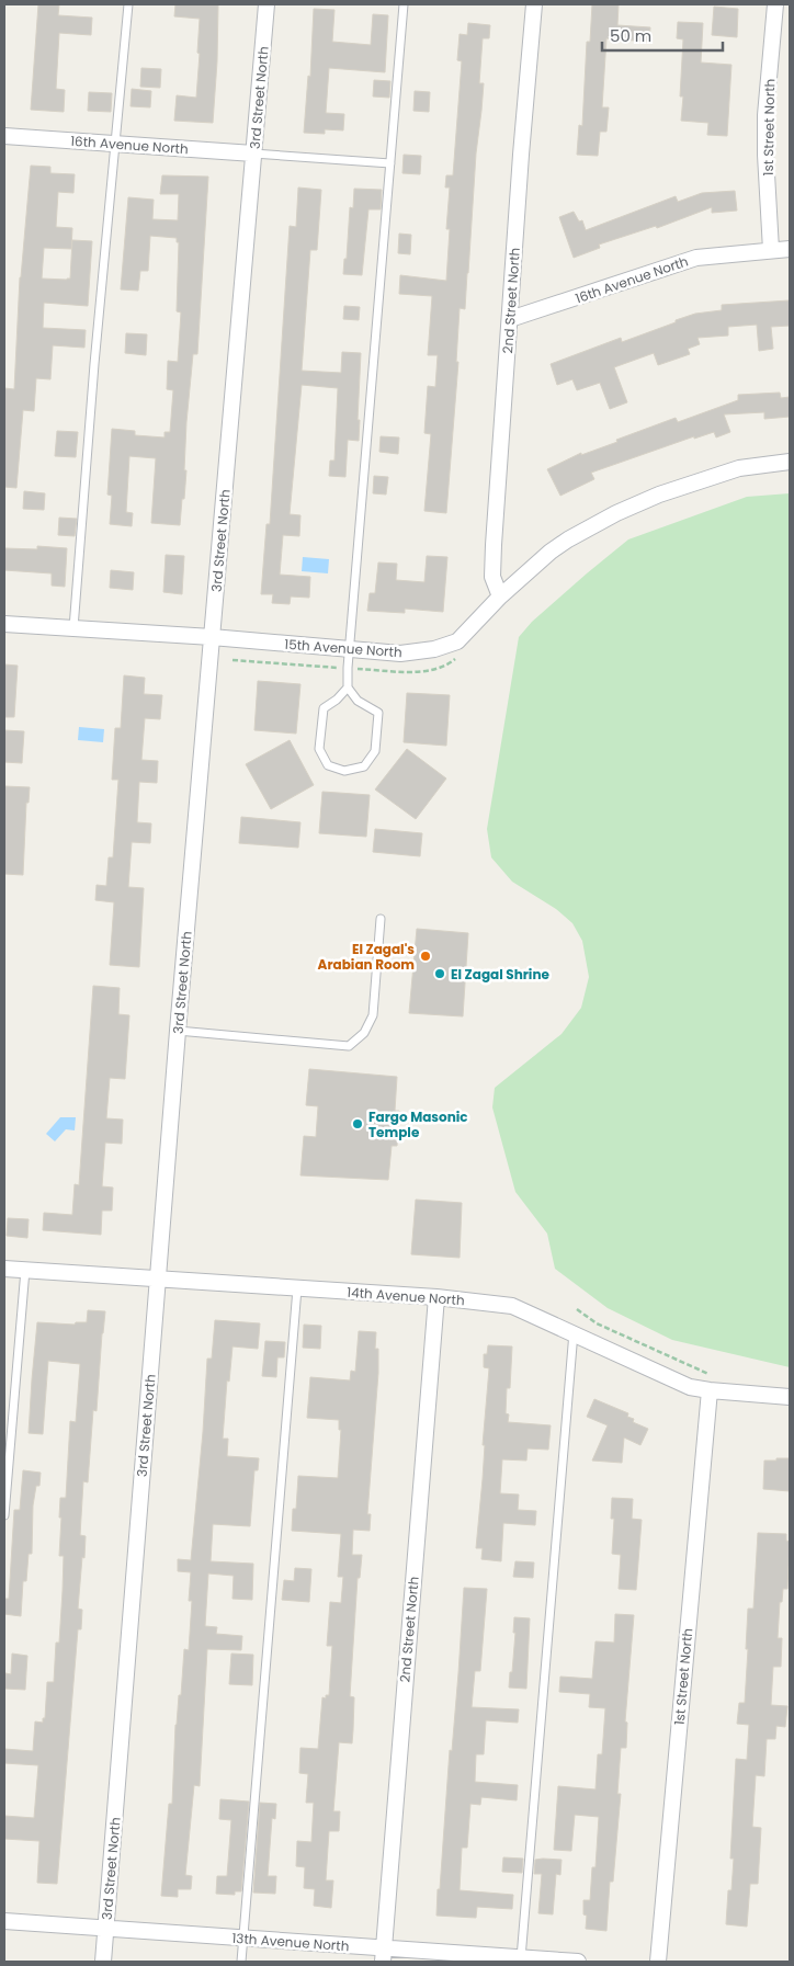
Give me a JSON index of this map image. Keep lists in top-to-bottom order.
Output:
{
  "streets": {
    "street": [
      "3rd Street North",
      "1st Street North",
      "16th Avenue North",
      "2nd Street North",
      "15th Avenue North",
      "14th Avenue North",
      "13th Avenue North"
    ]
  },
  "crossings": [
    ["3rd Street North", "16th Avenue North"],
    ["3rd Street North", "15th Avenue North"],
    ["3rd Street North", "14th Avenue North"],
    ["3rd Street North", "13th Avenue North"],
    ["1st Street North", "16th Avenue North"],
    ["1st Street North", "14th Avenue North"],
    ["16th Avenue North", "2nd Street North"],
    ["2nd Street North", "15th Avenue North"],
    ["2nd Street North", "14th Avenue North"],
    ["2nd Street North", "13th Avenue North"]
  ],
  "places": ["El Zagal's Arabian Room", "El Zagal Shrine", "Fargo Masonic Temple"],
  "scale_bar": "50 m"
}
